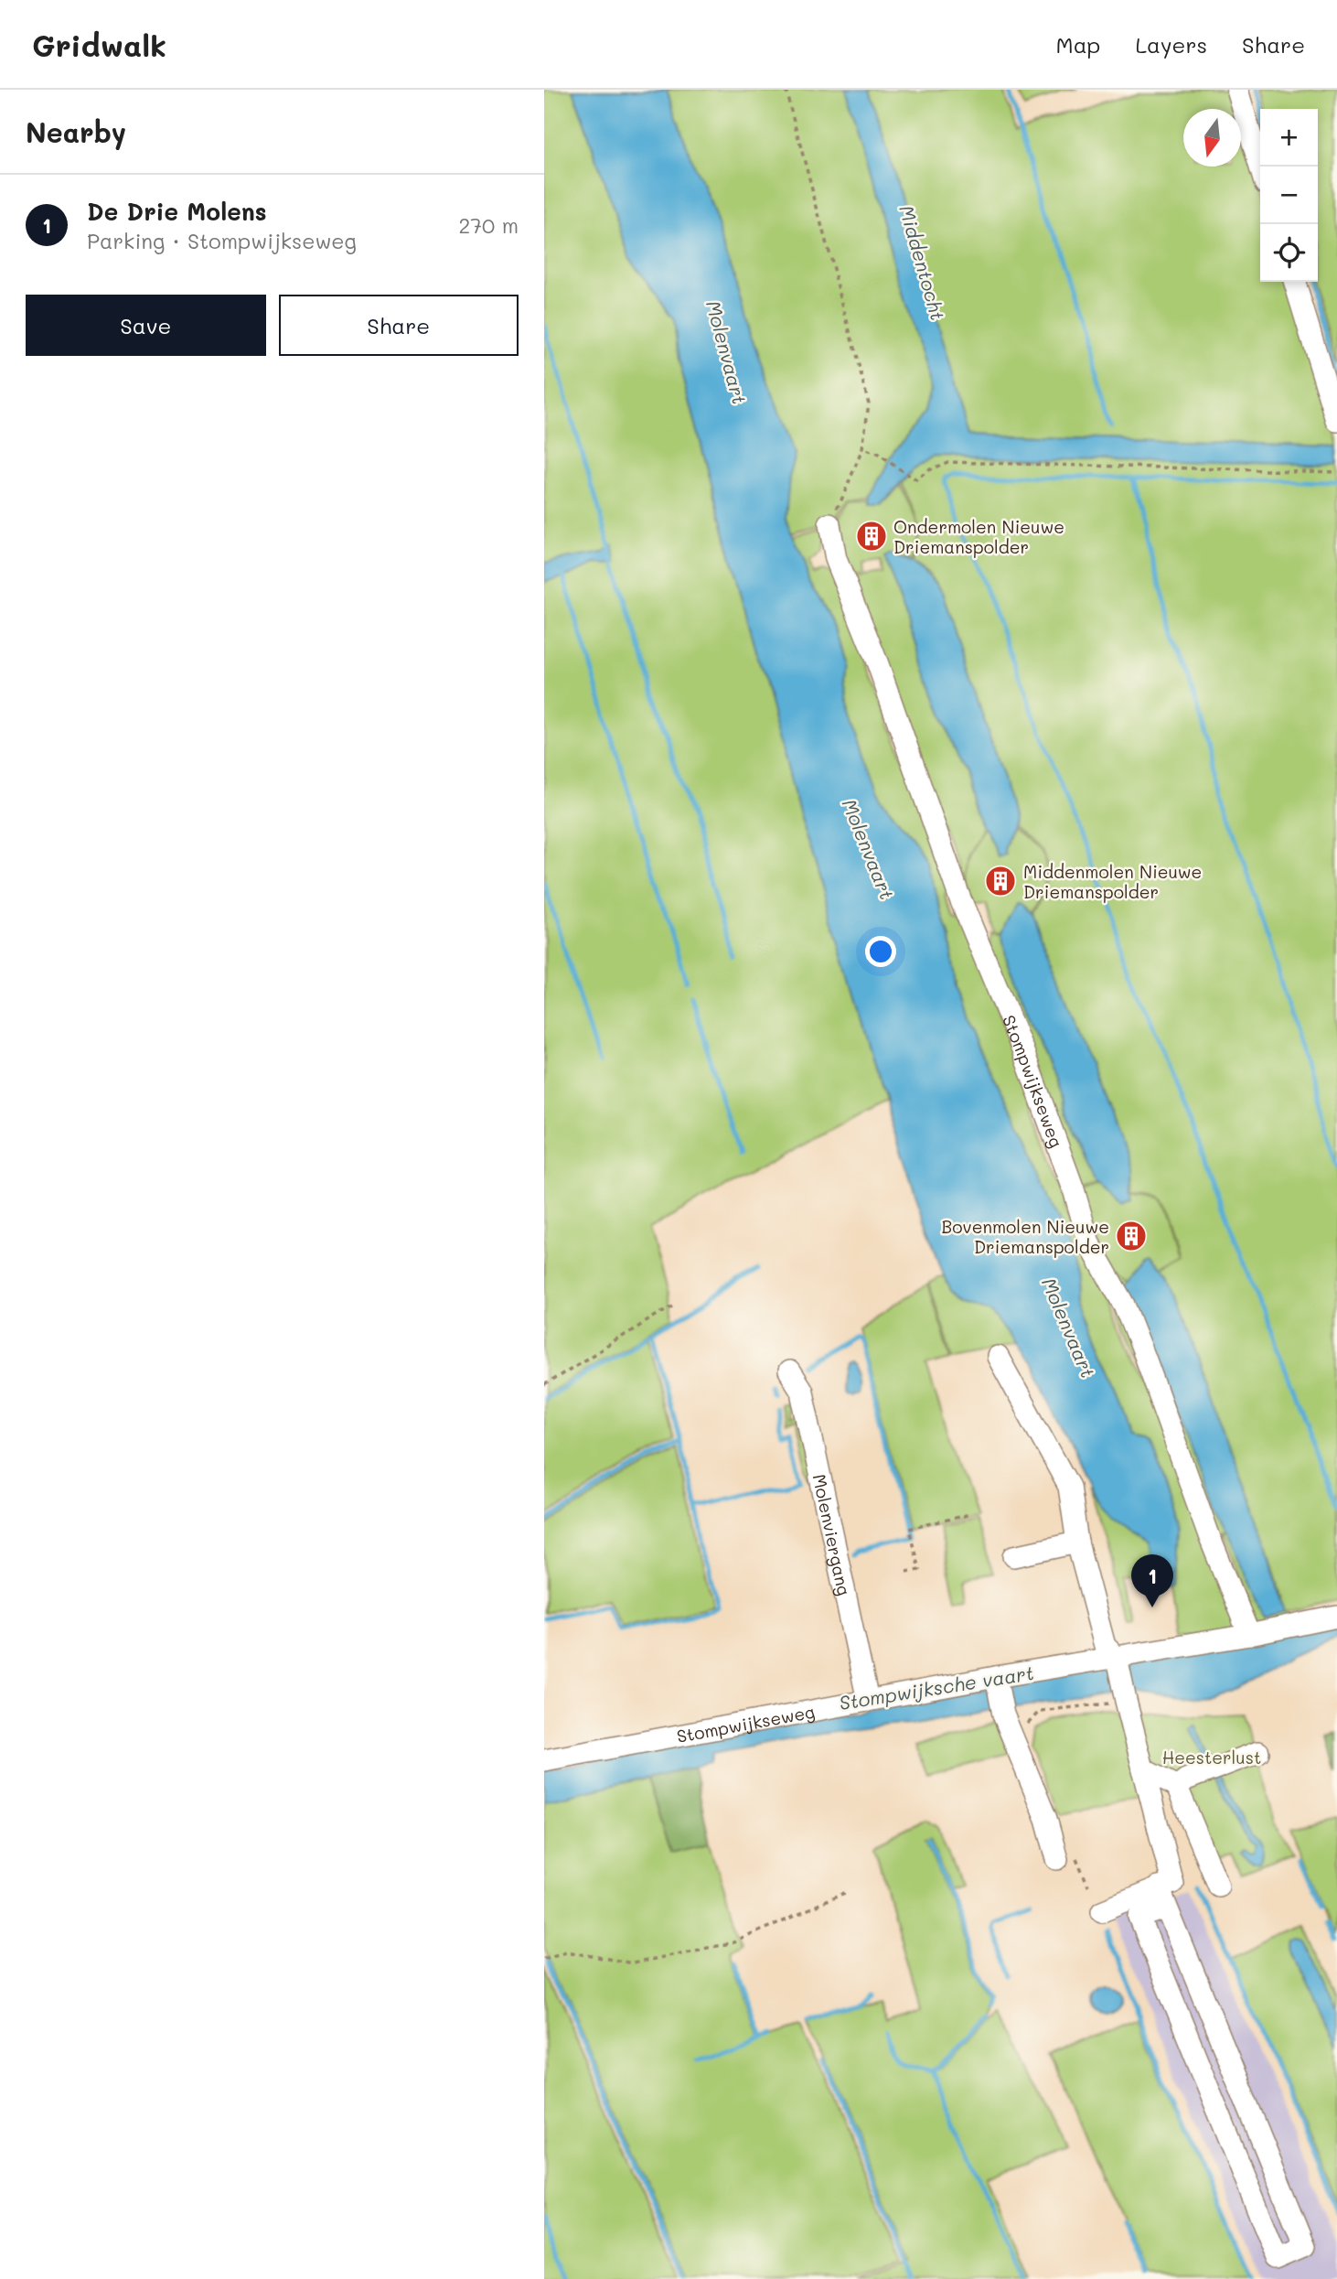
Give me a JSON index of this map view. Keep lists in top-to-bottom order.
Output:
{
  "streets": {
    "street": ["Stompwijkseweg", "Molenviergang"]
  },
  "crossings": [
    ["Stompwijkseweg", "Molenviergang"]
  ],
  "water": ["Middentocht", "Molenvaart", "Stompwijksche vaart"],
  "parks": ["Heesterlust"],
  "places": {
    "building": ["Ondermolen Nieuwe Driemanspolder", "Middenmolen Nieuwe Driemanspolder", "Bovenmolen Nieuwe Driemanspolder"]
  },
  "north": "bottom",
  "page": {
    "header": "Gridwalk",
    "nav": ["Map", "Layers", "Share"],
    "heading": "Nearby",
    "map_buttons": ["+", "−"],
    "list": [
      {
        "mark": "1",
        "name": "De Drie Molens",
        "note": "Parking · Stompwijkseweg",
        "value": "270 m"
      }
    ],
    "buttons": ["Save", "Share"],
    "pins": "1"
  }
}
